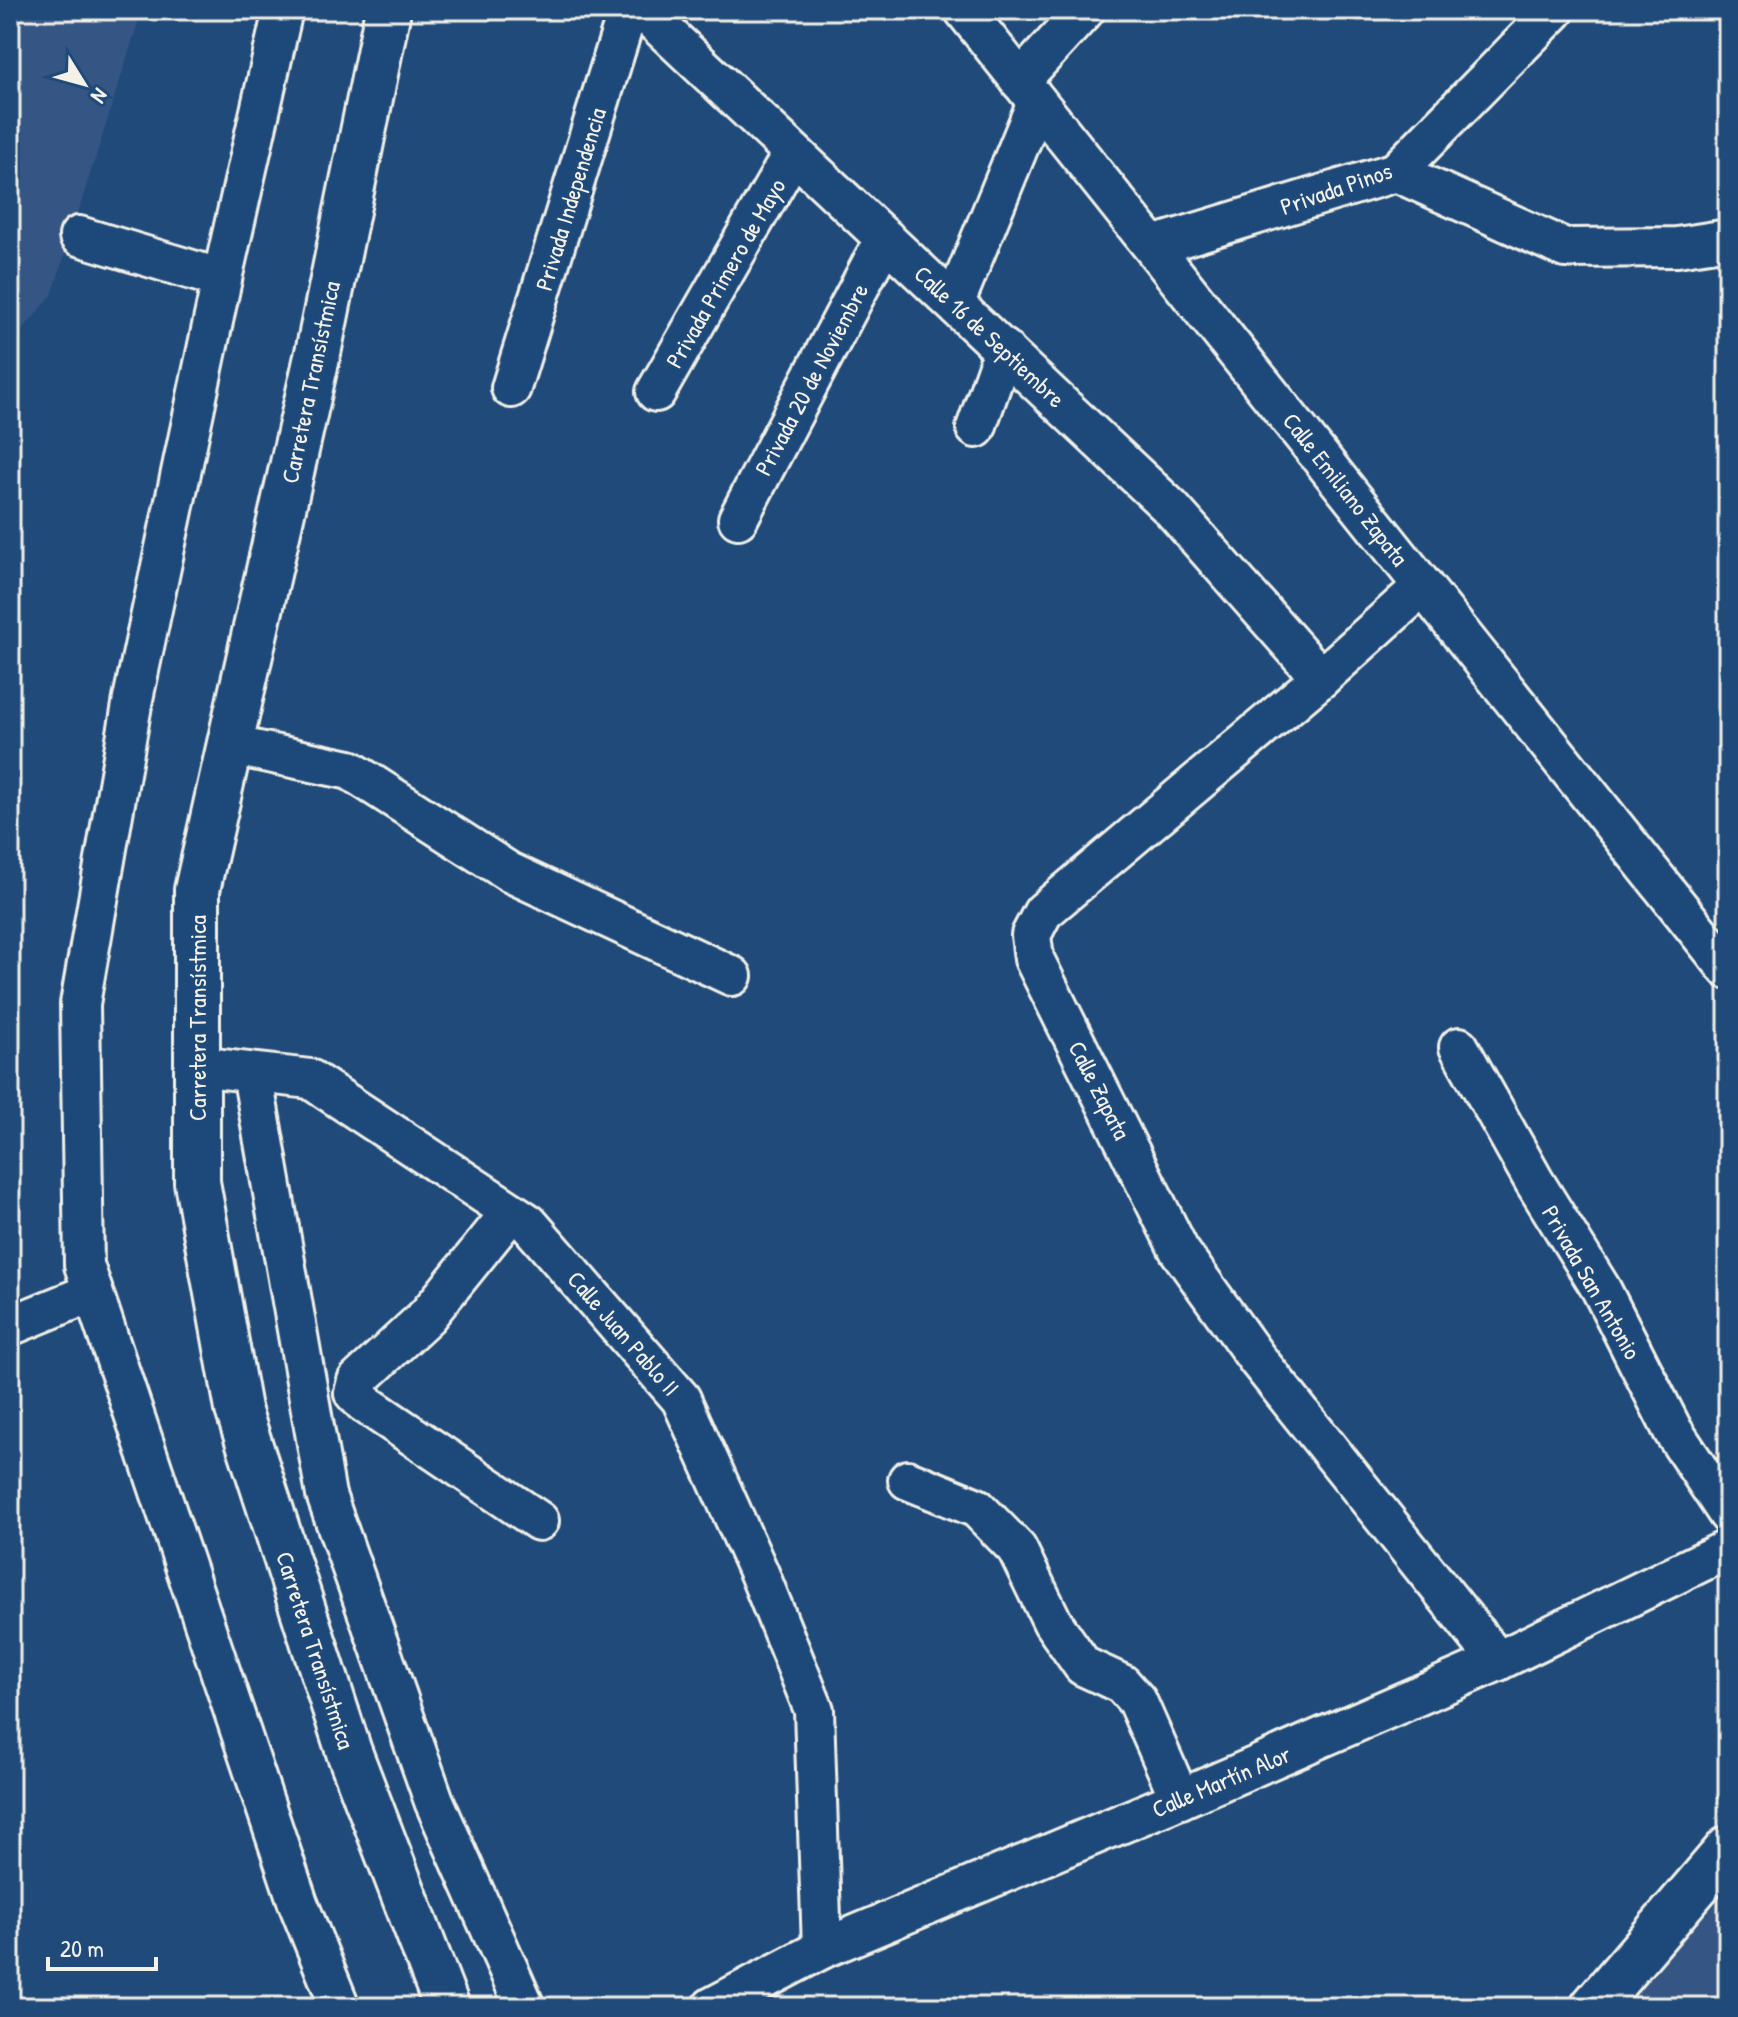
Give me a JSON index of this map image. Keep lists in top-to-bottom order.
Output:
{
  "streets": {
    "main road": ["Carretera Transístmica"],
    "street": [
      "Privada Pinos",
      "Privada Independencia",
      "Privada Primero de Mayo",
      "Calle 16 de Septiembre",
      "Privada 20 de Noviembre",
      "Calle Emiliano Zapata",
      "Calle Zapata",
      "Privada San Antonio",
      "Calle Juan Pablo II",
      "Calle Martín Alor"
    ]
  },
  "crossings": [
    ["Privada Pinos", "Calle Emiliano Zapata"],
    ["Privada Primero de Mayo", "Calle 16 de Septiembre"],
    ["Calle 16 de Septiembre", "Privada 20 de Noviembre"],
    ["Calle 16 de Septiembre", "Calle Zapata"],
    ["Carretera Transístmica", "Calle Juan Pablo II"],
    ["Calle Emiliano Zapata", "Calle Zapata"],
    ["Calle Zapata", "Calle Martín Alor"],
    ["Calle Juan Pablo II", "Calle Martín Alor"]
  ],
  "scale_bar": "20 m",
  "north": "bottom right"
}
